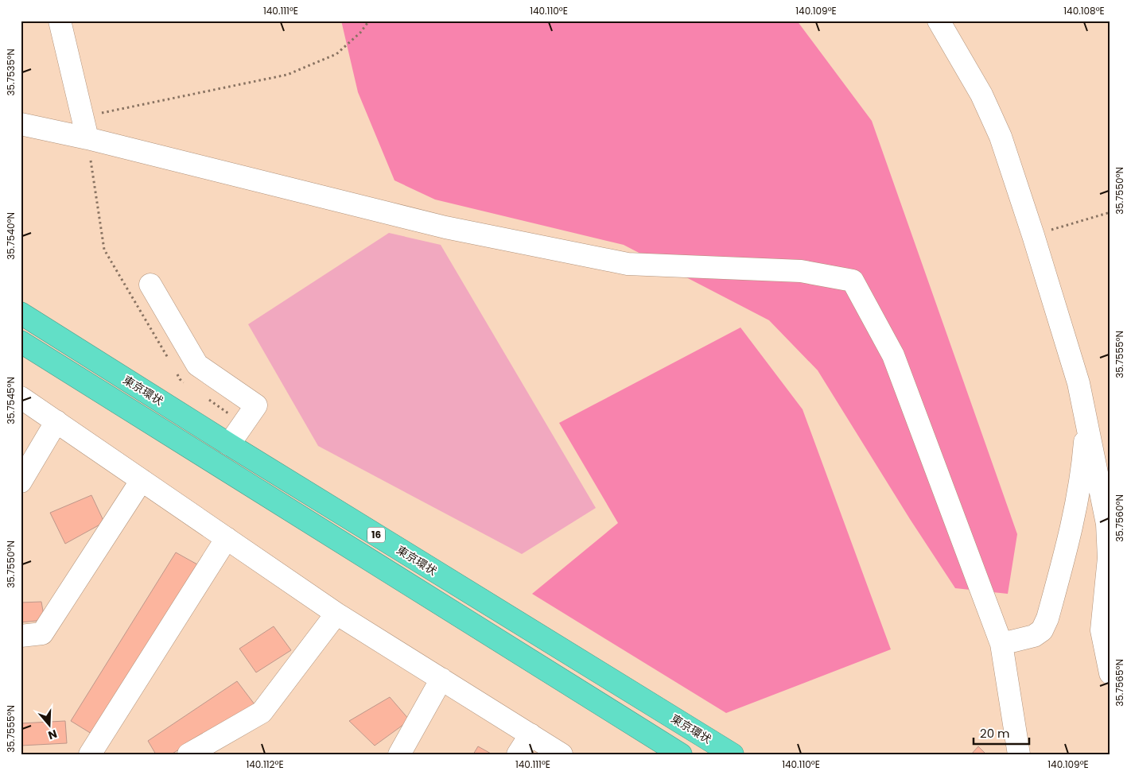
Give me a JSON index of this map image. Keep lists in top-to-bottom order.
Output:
{
  "streets": {
    "highway": ["東京環状", "16"]
  },
  "scale_bar": "20 m",
  "north": "bottom",
  "coordinates": [
    "140.111°E",
    "140.110°E",
    "140.109°E",
    "140.108°E",
    "35.7535°N",
    "35.7550°N",
    "35.7540°N",
    "35.7555°N",
    "35.7545°N",
    "35.7560°N",
    "35.7565°N",
    "140.112°E"
  ]
}
